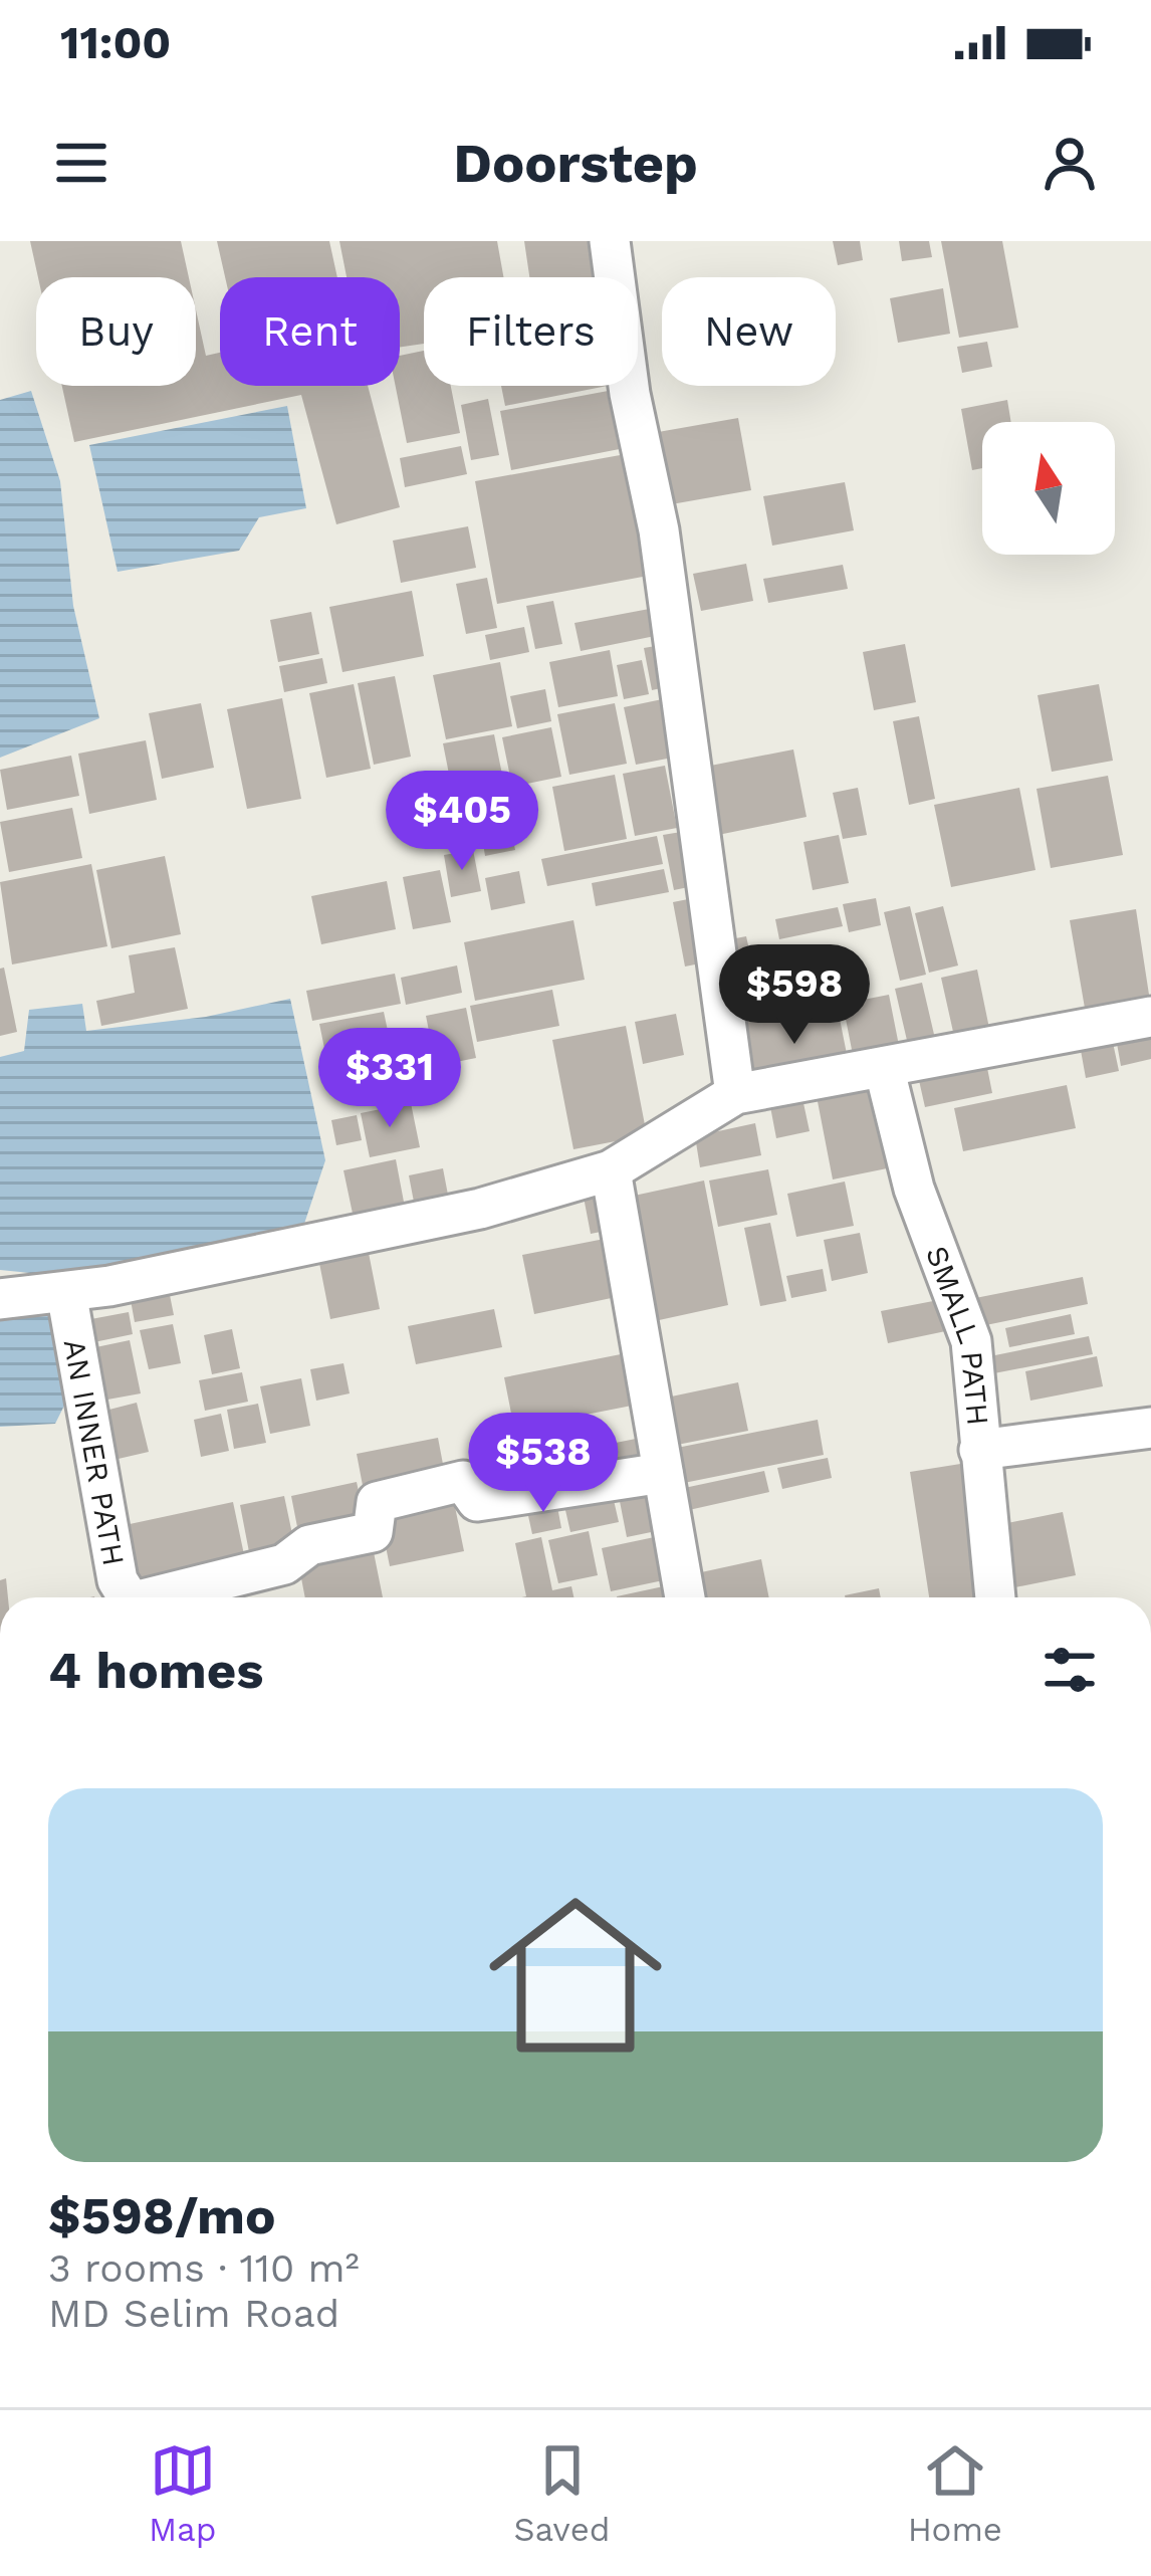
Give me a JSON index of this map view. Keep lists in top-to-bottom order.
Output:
{
  "streets": {
    "street": ["SMALL PATH", "AN INNER PATH"]
  },
  "north": "top",
  "page": {
    "status": "11:00",
    "header": "Doorstep",
    "chip": [
      "Buy",
      "Rent",
      "Filters",
      "New"
    ],
    "price": [
      "$405",
      "$598",
      "$331",
      "$538"
    ],
    "heading": "4 homes",
    "list": [
      {
        "name": "$598/mo",
        "note": "3 rooms · 110 m² · MD Selim Road"
      }
    ],
    "tabs": ["Map", "Saved", "Home"]
  }
}
